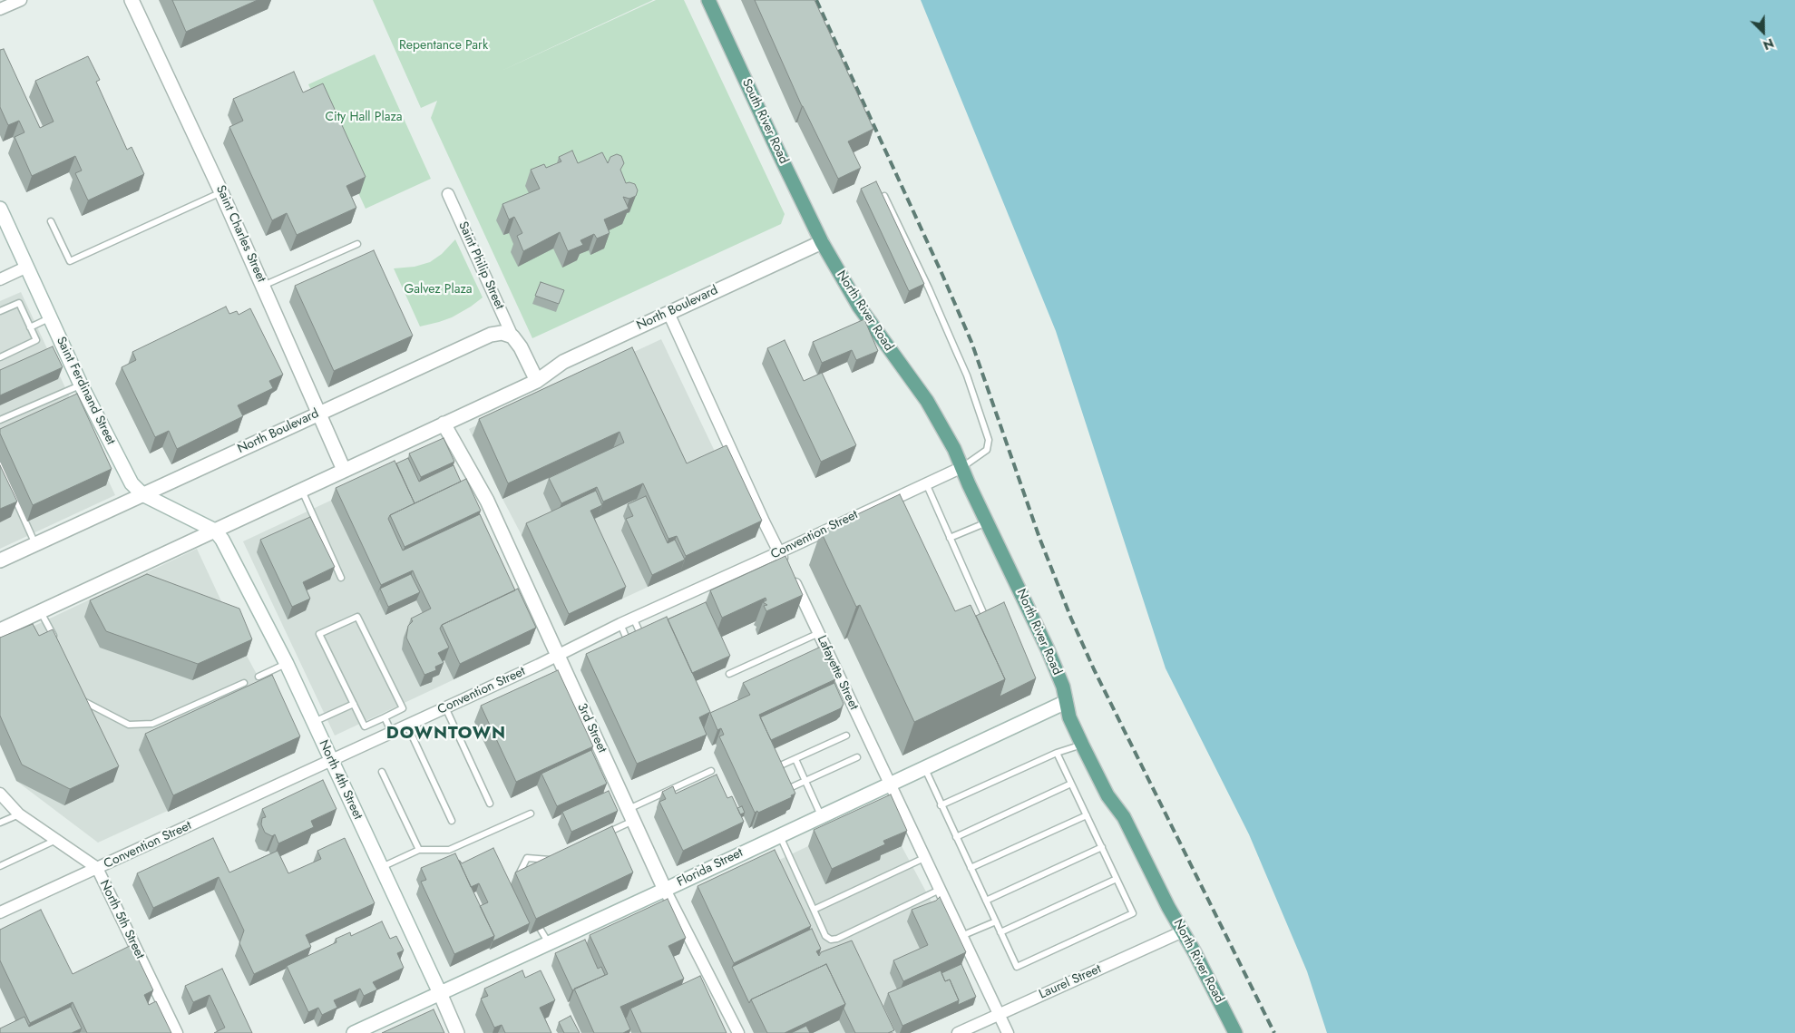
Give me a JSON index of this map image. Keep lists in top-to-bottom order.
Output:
{
  "streets": {
    "main road": ["South River Road", "North River Road"],
    "street": [
      "Saint Charles Street",
      "Saint Philip Street",
      "North Boulevard",
      "Saint Ferdinand Street",
      "Convention Street",
      "Lafayette Street",
      "3rd Street",
      "North 4th Street",
      "Florida Street",
      "North 5th Street",
      "Laurel Street"
    ]
  },
  "crossings": [
    ["South River Road", "North Boulevard"],
    ["South River Road", "North River Road"],
    ["Saint Charles Street", "North Boulevard"],
    ["Saint Philip Street", "North Boulevard"],
    ["North Boulevard", "North River Road"],
    ["North Boulevard", "Saint Ferdinand Street"],
    ["North Boulevard", "Lafayette Street"],
    ["North Boulevard", "3rd Street"],
    ["North Boulevard", "North 4th Street"],
    ["North River Road", "Convention Street"],
    ["North River Road", "Florida Street"],
    ["North River Road", "Laurel Street"],
    ["Saint Ferdinand Street", "North 4th Street"],
    ["Convention Street", "Lafayette Street"],
    ["Convention Street", "3rd Street"],
    ["Convention Street", "North 4th Street"],
    ["Convention Street", "North 5th Street"],
    ["Lafayette Street", "Florida Street"],
    ["Lafayette Street", "Laurel Street"],
    ["3rd Street", "Florida Street"],
    ["North 4th Street", "Florida Street"]
  ],
  "districts": ["DOWNTOWN"],
  "parks": ["Repentance Park", "City Hall Plaza", "Galvez Plaza"],
  "north": "bottom right"
}
